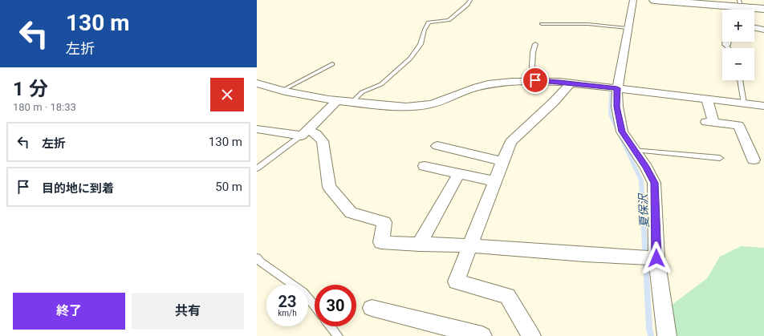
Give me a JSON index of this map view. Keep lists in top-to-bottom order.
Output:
{
  "water": ["夏保沢"],
  "page": {
    "turn": ["130 m", "左折"],
    "map_buttons": ["+", "−"],
    "heading": ["1 分", "180 m · 18:33"],
    "list": [
      {
        "name": "左折",
        "value": "130 m"
      },
      {
        "name": "目的地に到着",
        "value": "50 m"
      }
    ],
    "speed": "23 km/h",
    "limit": "30",
    "buttons": ["終了", "共有"]
  }
}
